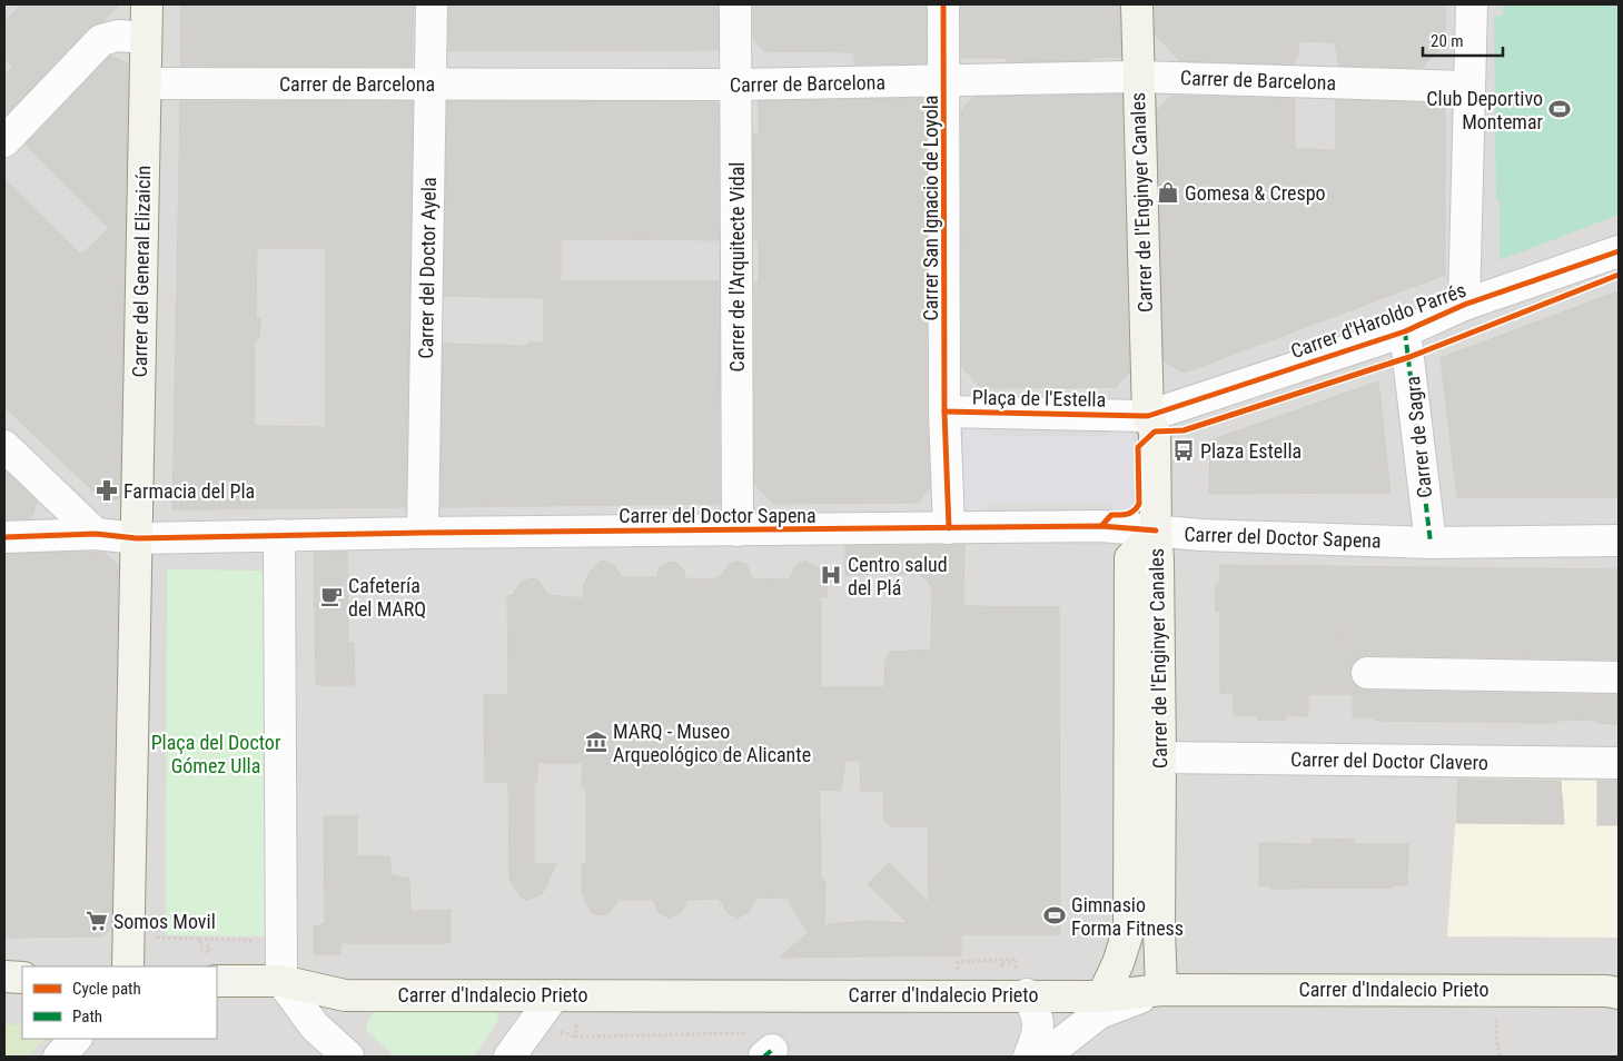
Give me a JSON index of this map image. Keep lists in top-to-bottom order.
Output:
{
  "streets": {
    "street": [
      "Carrer de Barcelona",
      "Carrer de l'Enginyer Canales",
      "Carrer San Ignacio de Loyola",
      "Carrer de l'Arquitecte Vidal",
      "Carrer del Doctor Ayela",
      "Carrer del General Elizaicín",
      "Carrer d'Haroldo Parrés",
      "Plaça de l'Estella",
      "Carrer de Sagra",
      "Carrer del Doctor Sapena",
      "Carrer del Doctor Clavero",
      "Carrer d'Indalecio Prieto"
    ]
  },
  "crossings": [
    ["Carrer de Barcelona", "Carrer de l'Enginyer Canales"],
    ["Carrer de Barcelona", "Carrer San Ignacio de Loyola"],
    ["Carrer de Barcelona", "Carrer de l'Arquitecte Vidal"],
    ["Carrer de Barcelona", "Carrer del Doctor Ayela"],
    ["Carrer de Barcelona", "Carrer del General Elizaicín"],
    ["Carrer de l'Enginyer Canales", "Carrer d'Haroldo Parrés"],
    ["Carrer de l'Enginyer Canales", "Plaça de l'Estella"],
    ["Carrer de l'Enginyer Canales", "Carrer del Doctor Sapena"],
    ["Carrer de l'Enginyer Canales", "Carrer del Doctor Clavero"],
    ["Carrer de l'Enginyer Canales", "Carrer d'Indalecio Prieto"],
    ["Carrer San Ignacio de Loyola", "Plaça de l'Estella"],
    ["Carrer de l'Arquitecte Vidal", "Carrer del Doctor Sapena"],
    ["Carrer del Doctor Ayela", "Carrer del Doctor Sapena"],
    ["Carrer d'Haroldo Parrés", "Plaça de l'Estella"],
    ["Carrer d'Haroldo Parrés", "Carrer de Sagra"],
    ["Plaça de l'Estella", "Carrer del Doctor Sapena"],
    ["Carrer de Sagra", "Carrer del Doctor Sapena"]
  ],
  "parks": ["Plaça del Doctor Gómez Ulla"],
  "places": {
    "sports": ["Club Deportivo Montemar", "Gimnasio Forma Fitness"],
    "shop": ["Gomesa & Crespo"],
    "bus stop": ["Plaza Estella"],
    "pharmacy": ["Farmacia del Pla"],
    "hospital": ["Centro salud del Plá"],
    "cafe": ["Cafetería del MARQ"],
    "museum": ["MARQ - Museo Arqueológico de Alicante"],
    "supermarket": ["Somos Movil"]
  },
  "legend": ["Cycle path", "Path"],
  "scale_bar": "20 m"
}
